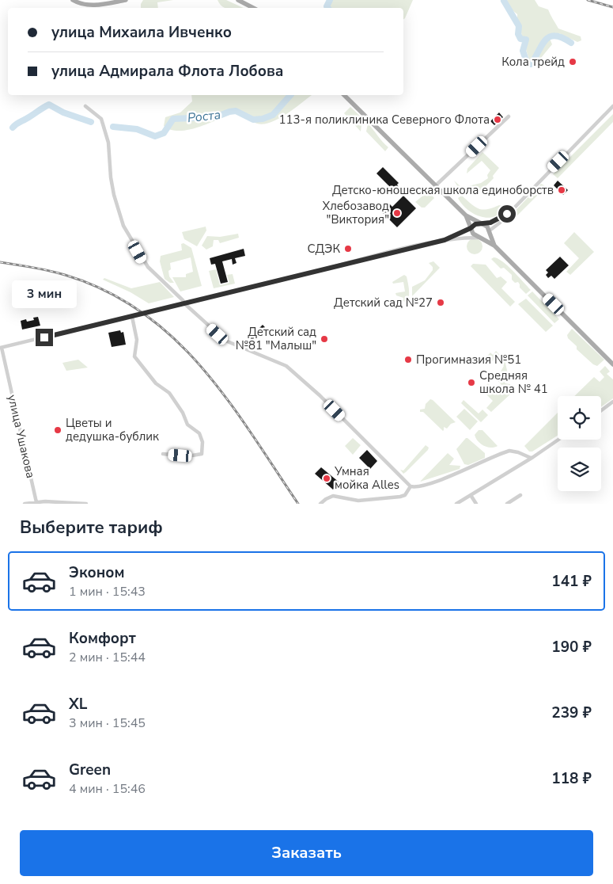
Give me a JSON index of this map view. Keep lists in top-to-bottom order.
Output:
{
  "streets": {
    "street": ["улица Ушакова"]
  },
  "water": ["Роста"],
  "places": [
    "Кола трейд",
    "113-я поликлиника Северного Флота",
    "Детско-юношеская школа единоборств",
    "Хлебозавод \"Виктория\"",
    "СДЭК",
    "Детский сад №27",
    "Детский сад №81 \"Малыш\"",
    "Прогимназия №51",
    "Средняя школа № 41",
    "Цветы и дедушка-бублик",
    "Умная мойка Alles"
  ],
  "page": {
    "banner": ["улица Михаила Ивченко", "улица Адмирала Флота Лобова"],
    "bubble": "3 мин",
    "heading": "Выберите тариф",
    "list": [
      {
        "name": "Эконом",
        "note": "1 мин · 15:43",
        "value": "141 ₽"
      },
      {
        "name": "Комфорт",
        "note": "2 мин · 15:44",
        "value": "190 ₽"
      },
      {
        "name": "XL",
        "note": "3 мин · 15:45",
        "value": "239 ₽"
      },
      {
        "name": "Green",
        "note": "4 мин · 15:46",
        "value": "118 ₽"
      }
    ],
    "buttons": "Заказать"
  }
}
